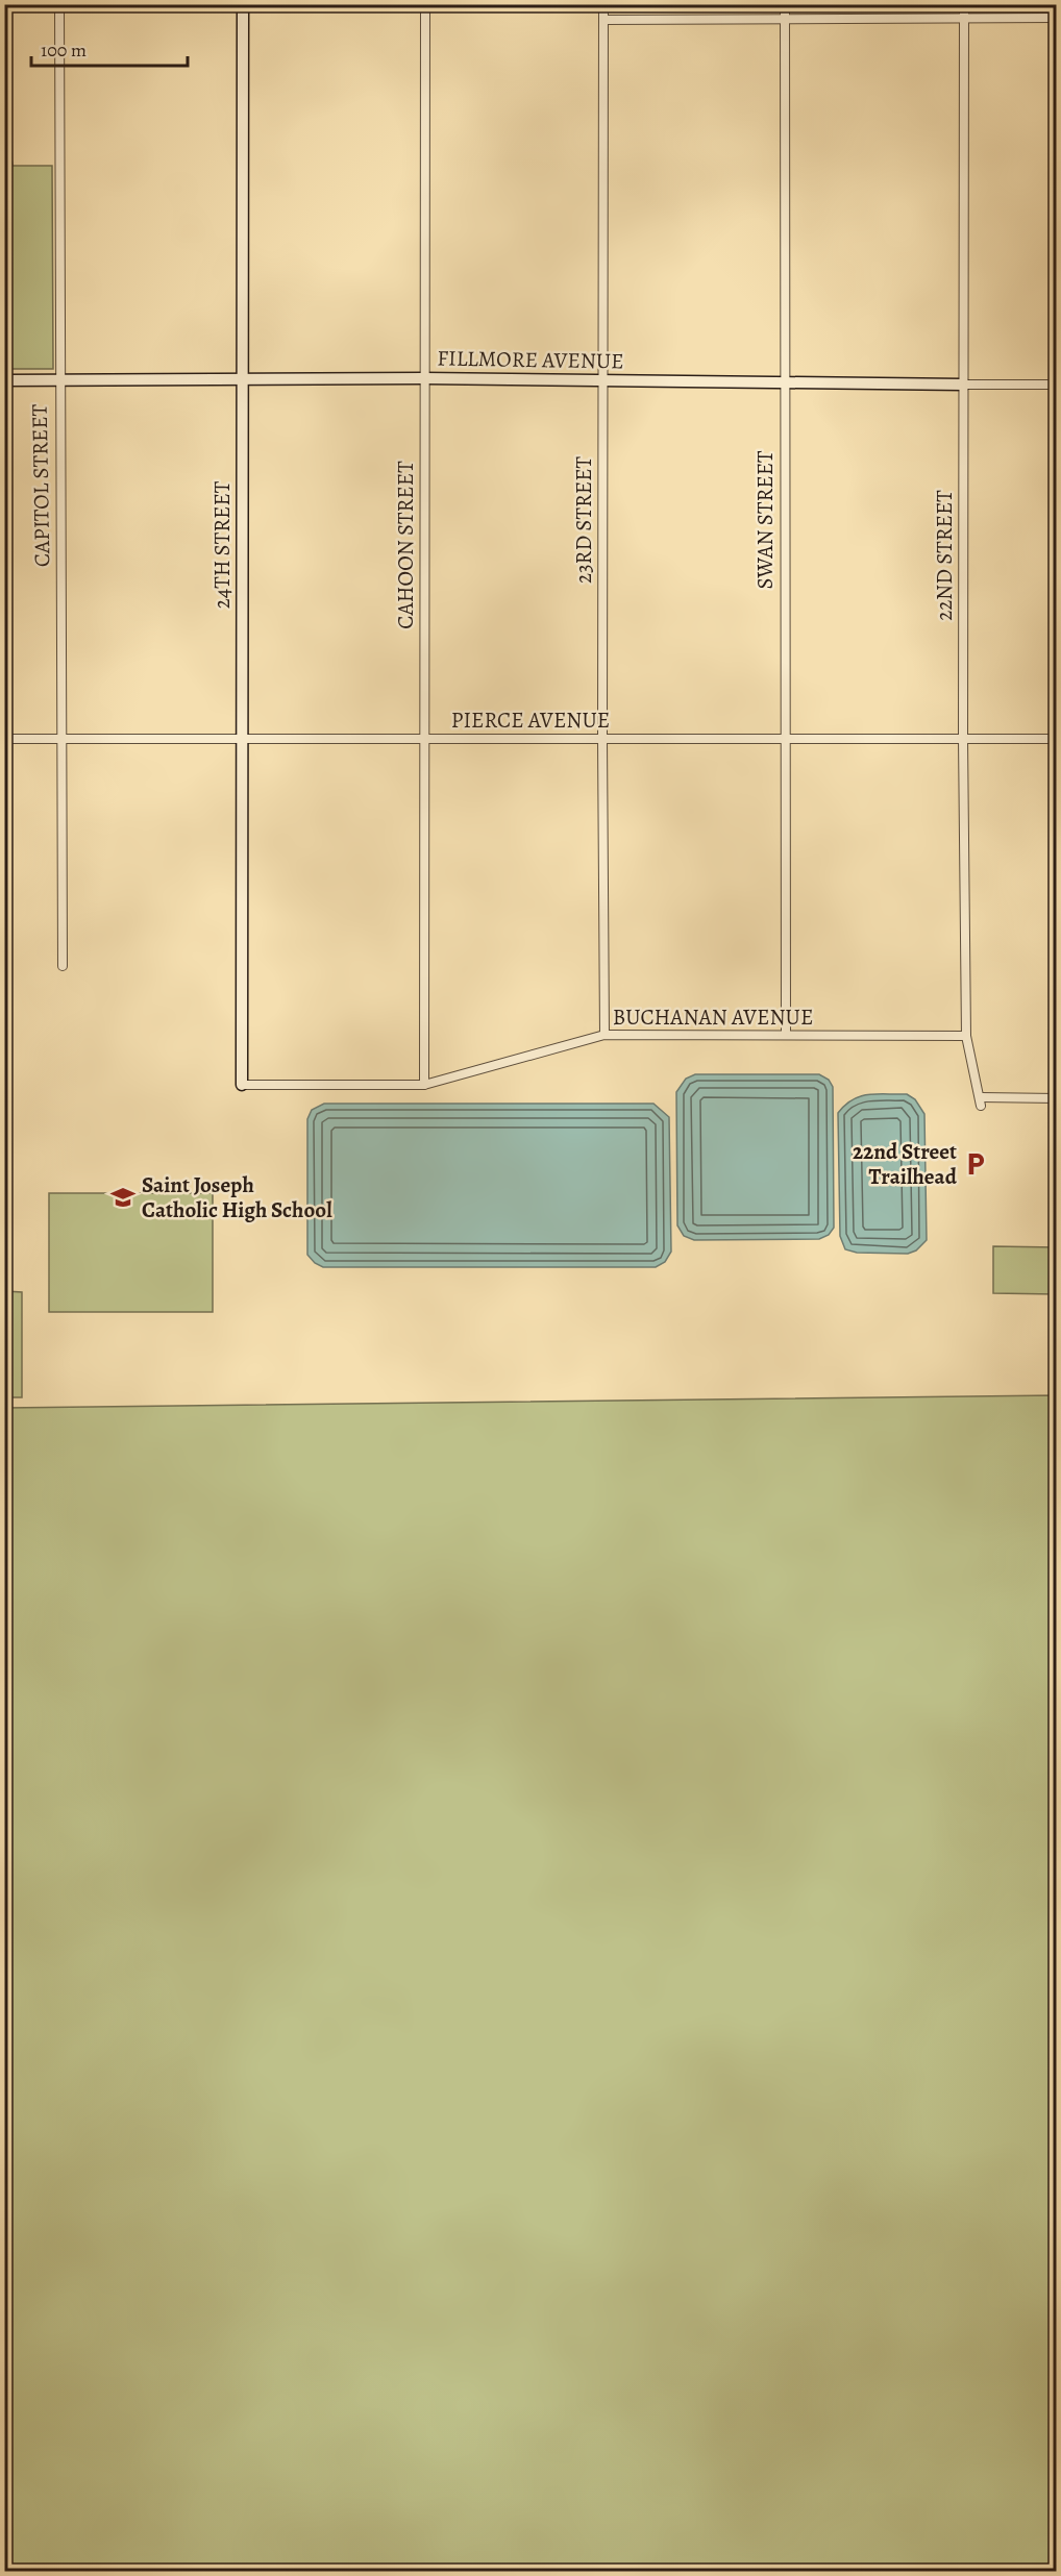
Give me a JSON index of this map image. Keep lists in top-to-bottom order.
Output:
{
  "streets": {
    "street": [
      "FILLMORE AVENUE",
      "CAPITOL STREET",
      "23RD STREET",
      "SWAN STREET",
      "24TH STREET",
      "CAHOON STREET",
      "22ND STREET",
      "PIERCE AVENUE",
      "BUCHANAN AVENUE"
    ]
  },
  "crossings": [
    ["FILLMORE AVENUE", "CAPITOL STREET"],
    ["FILLMORE AVENUE", "23RD STREET"],
    ["FILLMORE AVENUE", "SWAN STREET"],
    ["FILLMORE AVENUE", "24TH STREET"],
    ["FILLMORE AVENUE", "CAHOON STREET"],
    ["FILLMORE AVENUE", "22ND STREET"],
    ["CAPITOL STREET", "PIERCE AVENUE"],
    ["23RD STREET", "PIERCE AVENUE"],
    ["23RD STREET", "BUCHANAN AVENUE"],
    ["SWAN STREET", "PIERCE AVENUE"],
    ["SWAN STREET", "BUCHANAN AVENUE"],
    ["24TH STREET", "PIERCE AVENUE"],
    ["24TH STREET", "BUCHANAN AVENUE"],
    ["CAHOON STREET", "PIERCE AVENUE"],
    ["CAHOON STREET", "BUCHANAN AVENUE"],
    ["22ND STREET", "PIERCE AVENUE"],
    ["22ND STREET", "BUCHANAN AVENUE"]
  ],
  "places": {
    "parking": ["22nd Street Trailhead"],
    "school or university": ["Saint Joseph Catholic High School"]
  },
  "scale_bar": "100 m"
}
